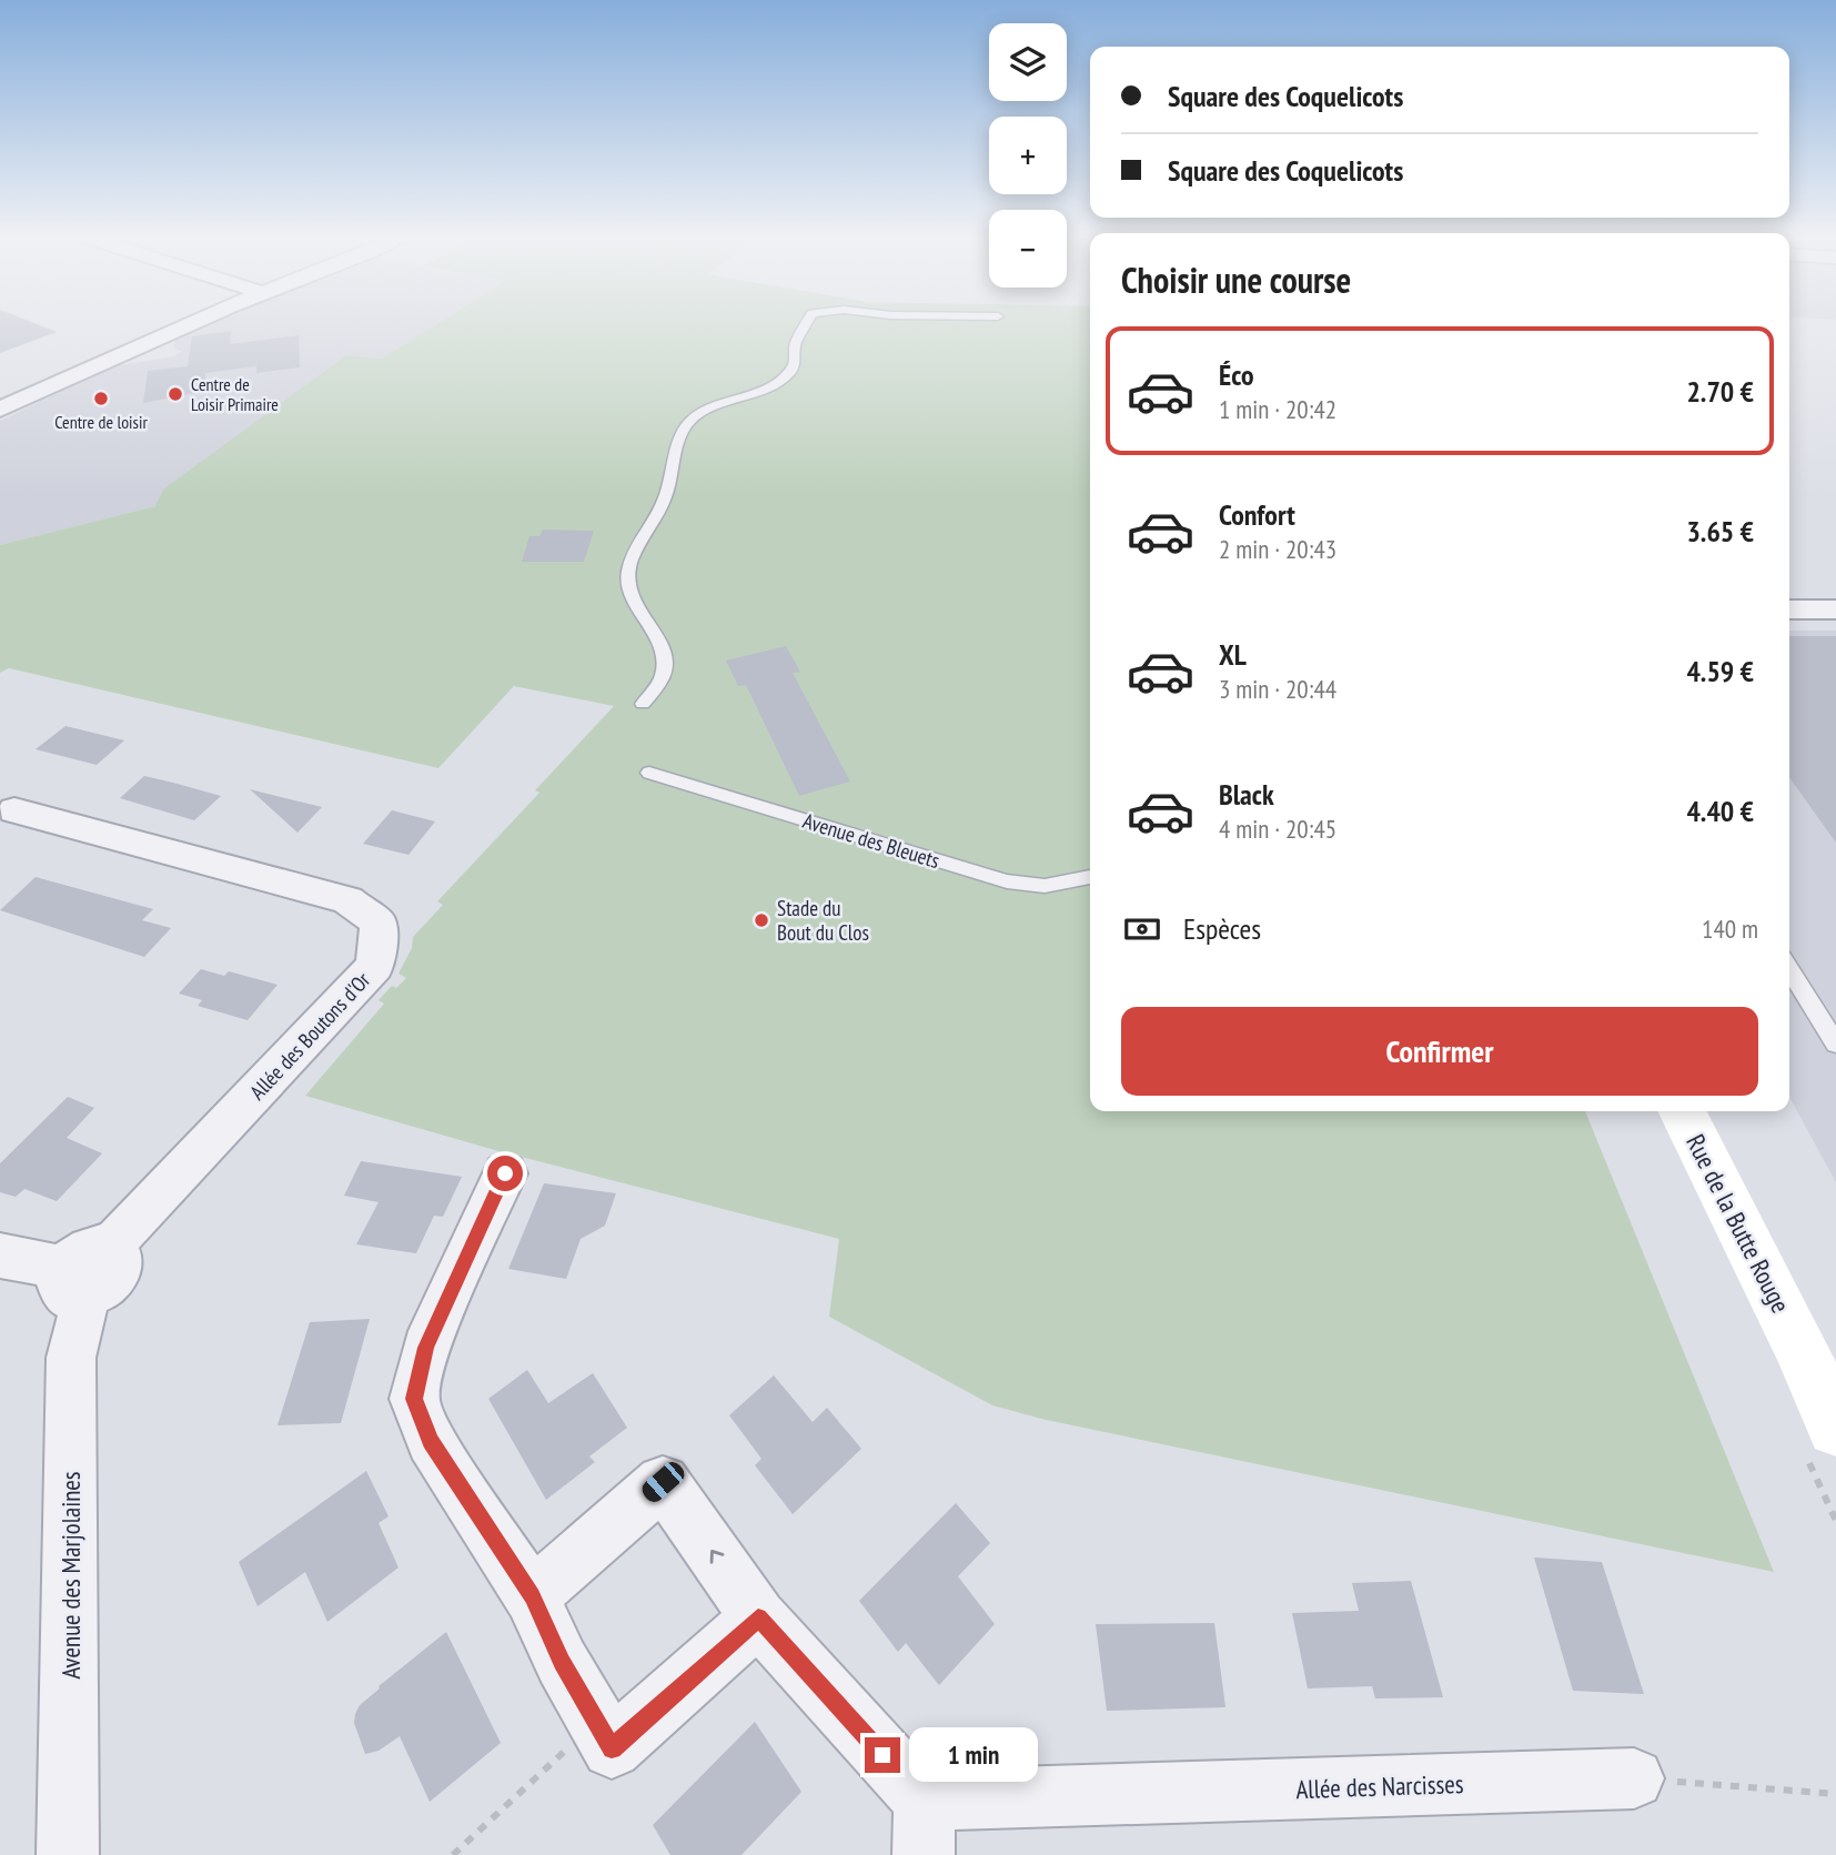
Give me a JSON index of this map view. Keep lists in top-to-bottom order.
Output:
{
  "streets": {
    "street": [
      "Allée des Boutons d'Or",
      "Rue de la Butte Rouge",
      "Avenue des Marjolaines",
      "Allée des Narcisses"
    ],
    "lane": ["Avenue des Bleuets"]
  },
  "crossings": [
    ["Allée des Boutons d'Or", "Avenue des Marjolaines"]
  ],
  "places": ["Centre de Loisir Primaire", "Centre de loisir", "Stade du Bout du Clos"],
  "page": {
    "map_buttons": ["+", "−"],
    "banner": ["Square des Coquelicots", "Square des Coquelicots"],
    "heading": "Choisir une course",
    "list": [
      {
        "name": "Éco",
        "note": "1 min · 20:42",
        "value": "2.70 €"
      },
      {
        "name": "Confort",
        "note": "2 min · 20:43",
        "value": "3.65 €"
      },
      {
        "name": "XL",
        "note": "3 min · 20:44",
        "value": "4.59 €"
      },
      {
        "name": "Black",
        "note": "4 min · 20:45",
        "value": "4.40 €"
      }
    ],
    "pay": ["Espèces", "140 m"],
    "buttons": "Confirmer",
    "bubble": "1 min"
  }
}
